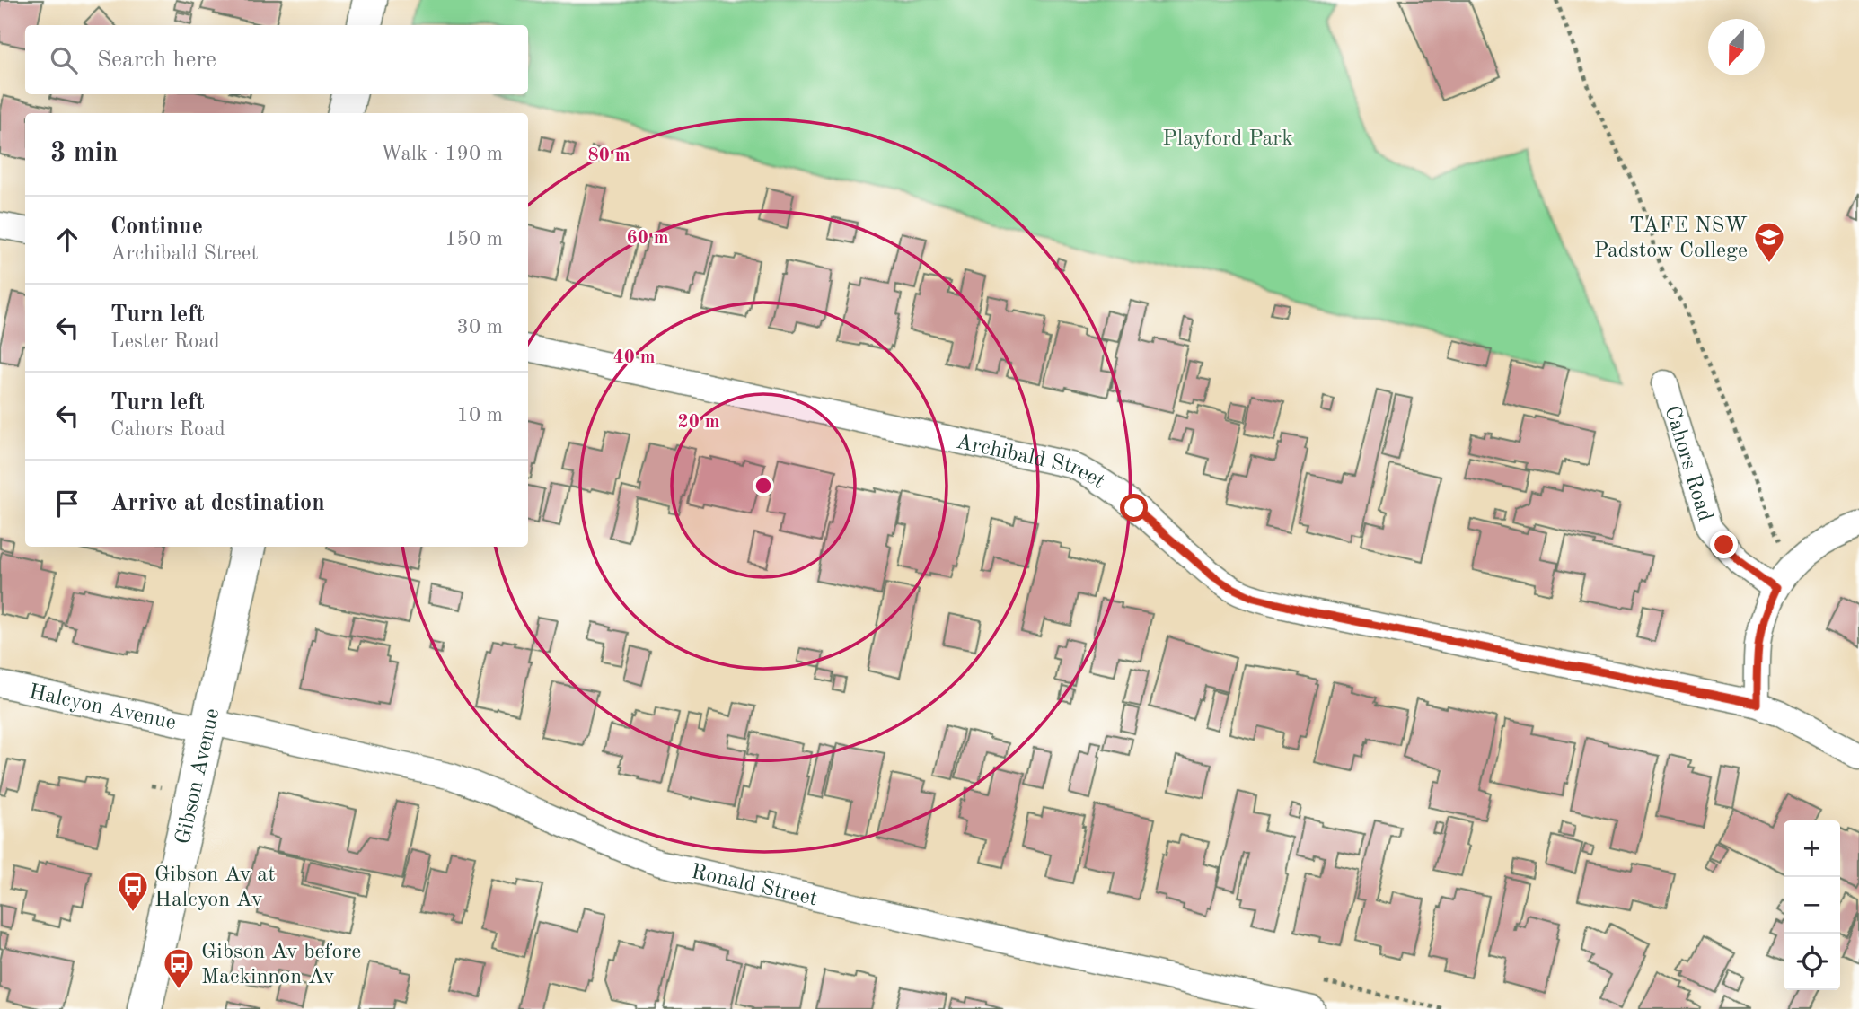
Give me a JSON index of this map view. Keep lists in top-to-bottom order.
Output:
{
  "streets": {
    "main road": ["Gibson Avenue"],
    "street": [
      "Cahors Road",
      "Archibald Street",
      "Halcyon Avenue",
      "Ronald Street"
    ]
  },
  "crossings": [
    ["Halcyon Avenue", "Gibson Avenue"],
    ["Halcyon Avenue", "Ronald Street"],
    ["Gibson Avenue", "Ronald Street"]
  ],
  "parks": ["Playford Park"],
  "places": {
    "school or university": ["TAFE NSW Padstow College"],
    "bus stop": ["Gibson Av at Halcyon Av", "Gibson Av before Mackinnon Av"]
  },
  "north": "bottom",
  "page": {
    "search": "Search here",
    "heading": ["3 min", "Walk · 190 m"],
    "list": [
      ["Continue", "Archibald Street", "150 m"],
      ["Turn left", "Lester Road", "30 m"],
      ["Turn left", "Cahors Road", "10 m"],
      "Arrive at destination"
    ],
    "map_buttons": ["+", "−"]
  },
  "rings": [
    "80 m",
    "60 m",
    "40 m",
    "20 m"
  ]
}
